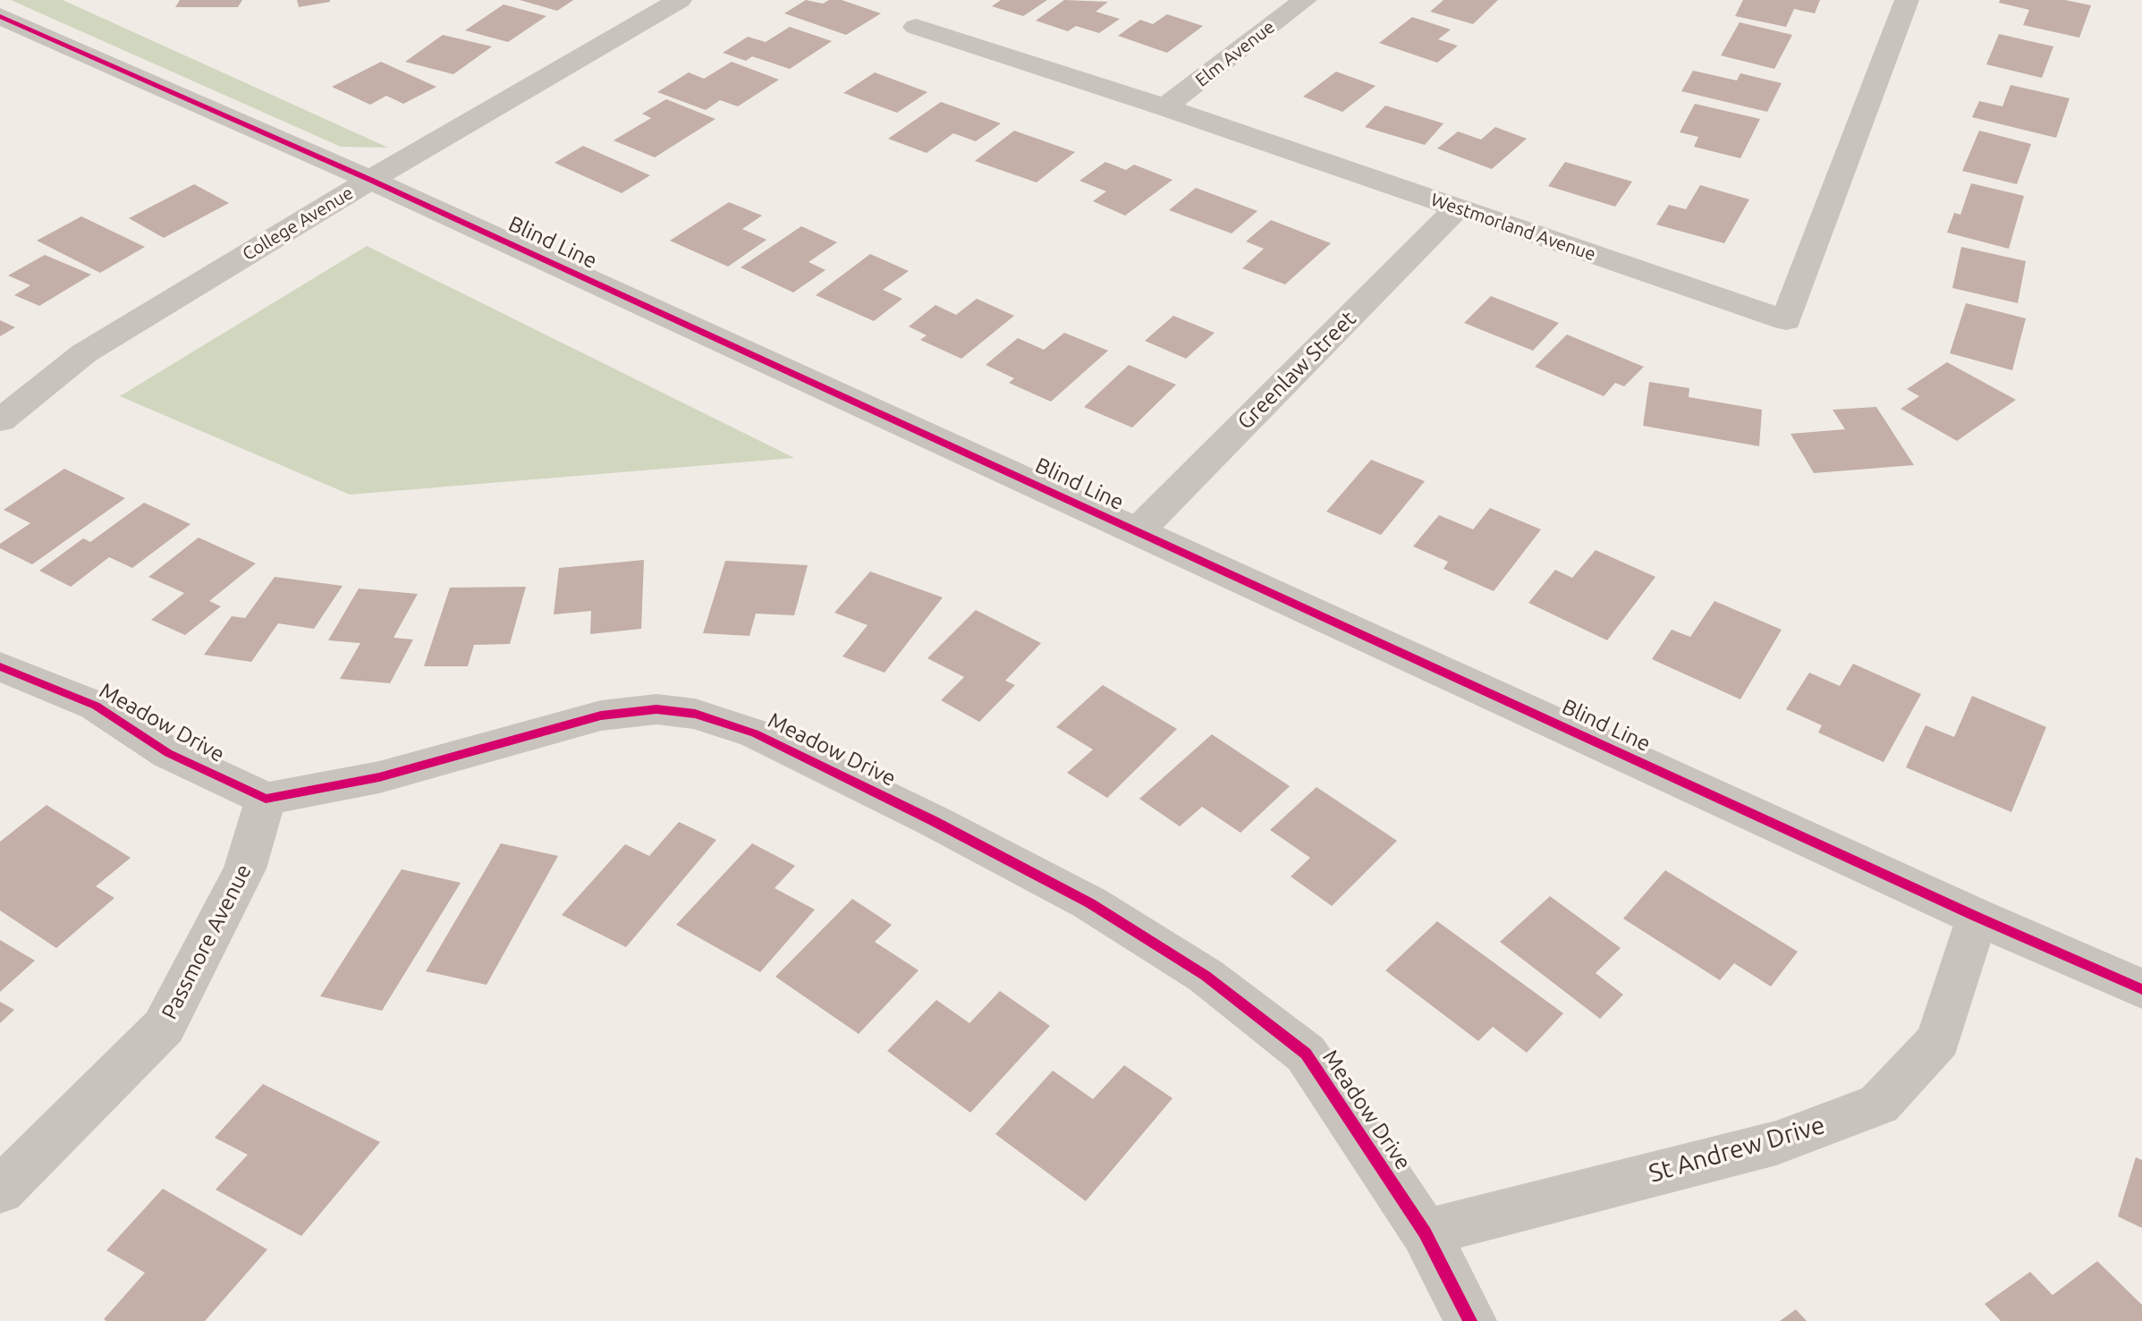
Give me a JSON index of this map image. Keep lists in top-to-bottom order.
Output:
{
  "streets": {
    "street": [
      "Elm Avenue",
      "College Avenue",
      "Westmorland Avenue",
      "Blind Line",
      "Greenlaw Street",
      "Meadow Drive",
      "Passmore Avenue",
      "St Andrew Drive"
    ]
  },
  "crossings": [
    ["Elm Avenue", "Westmorland Avenue"],
    ["College Avenue", "Blind Line"],
    ["Westmorland Avenue", "Greenlaw Street"],
    ["Blind Line", "Greenlaw Street"],
    ["Blind Line", "St Andrew Drive"],
    ["Meadow Drive", "Passmore Avenue"],
    ["Meadow Drive", "St Andrew Drive"]
  ]
}
